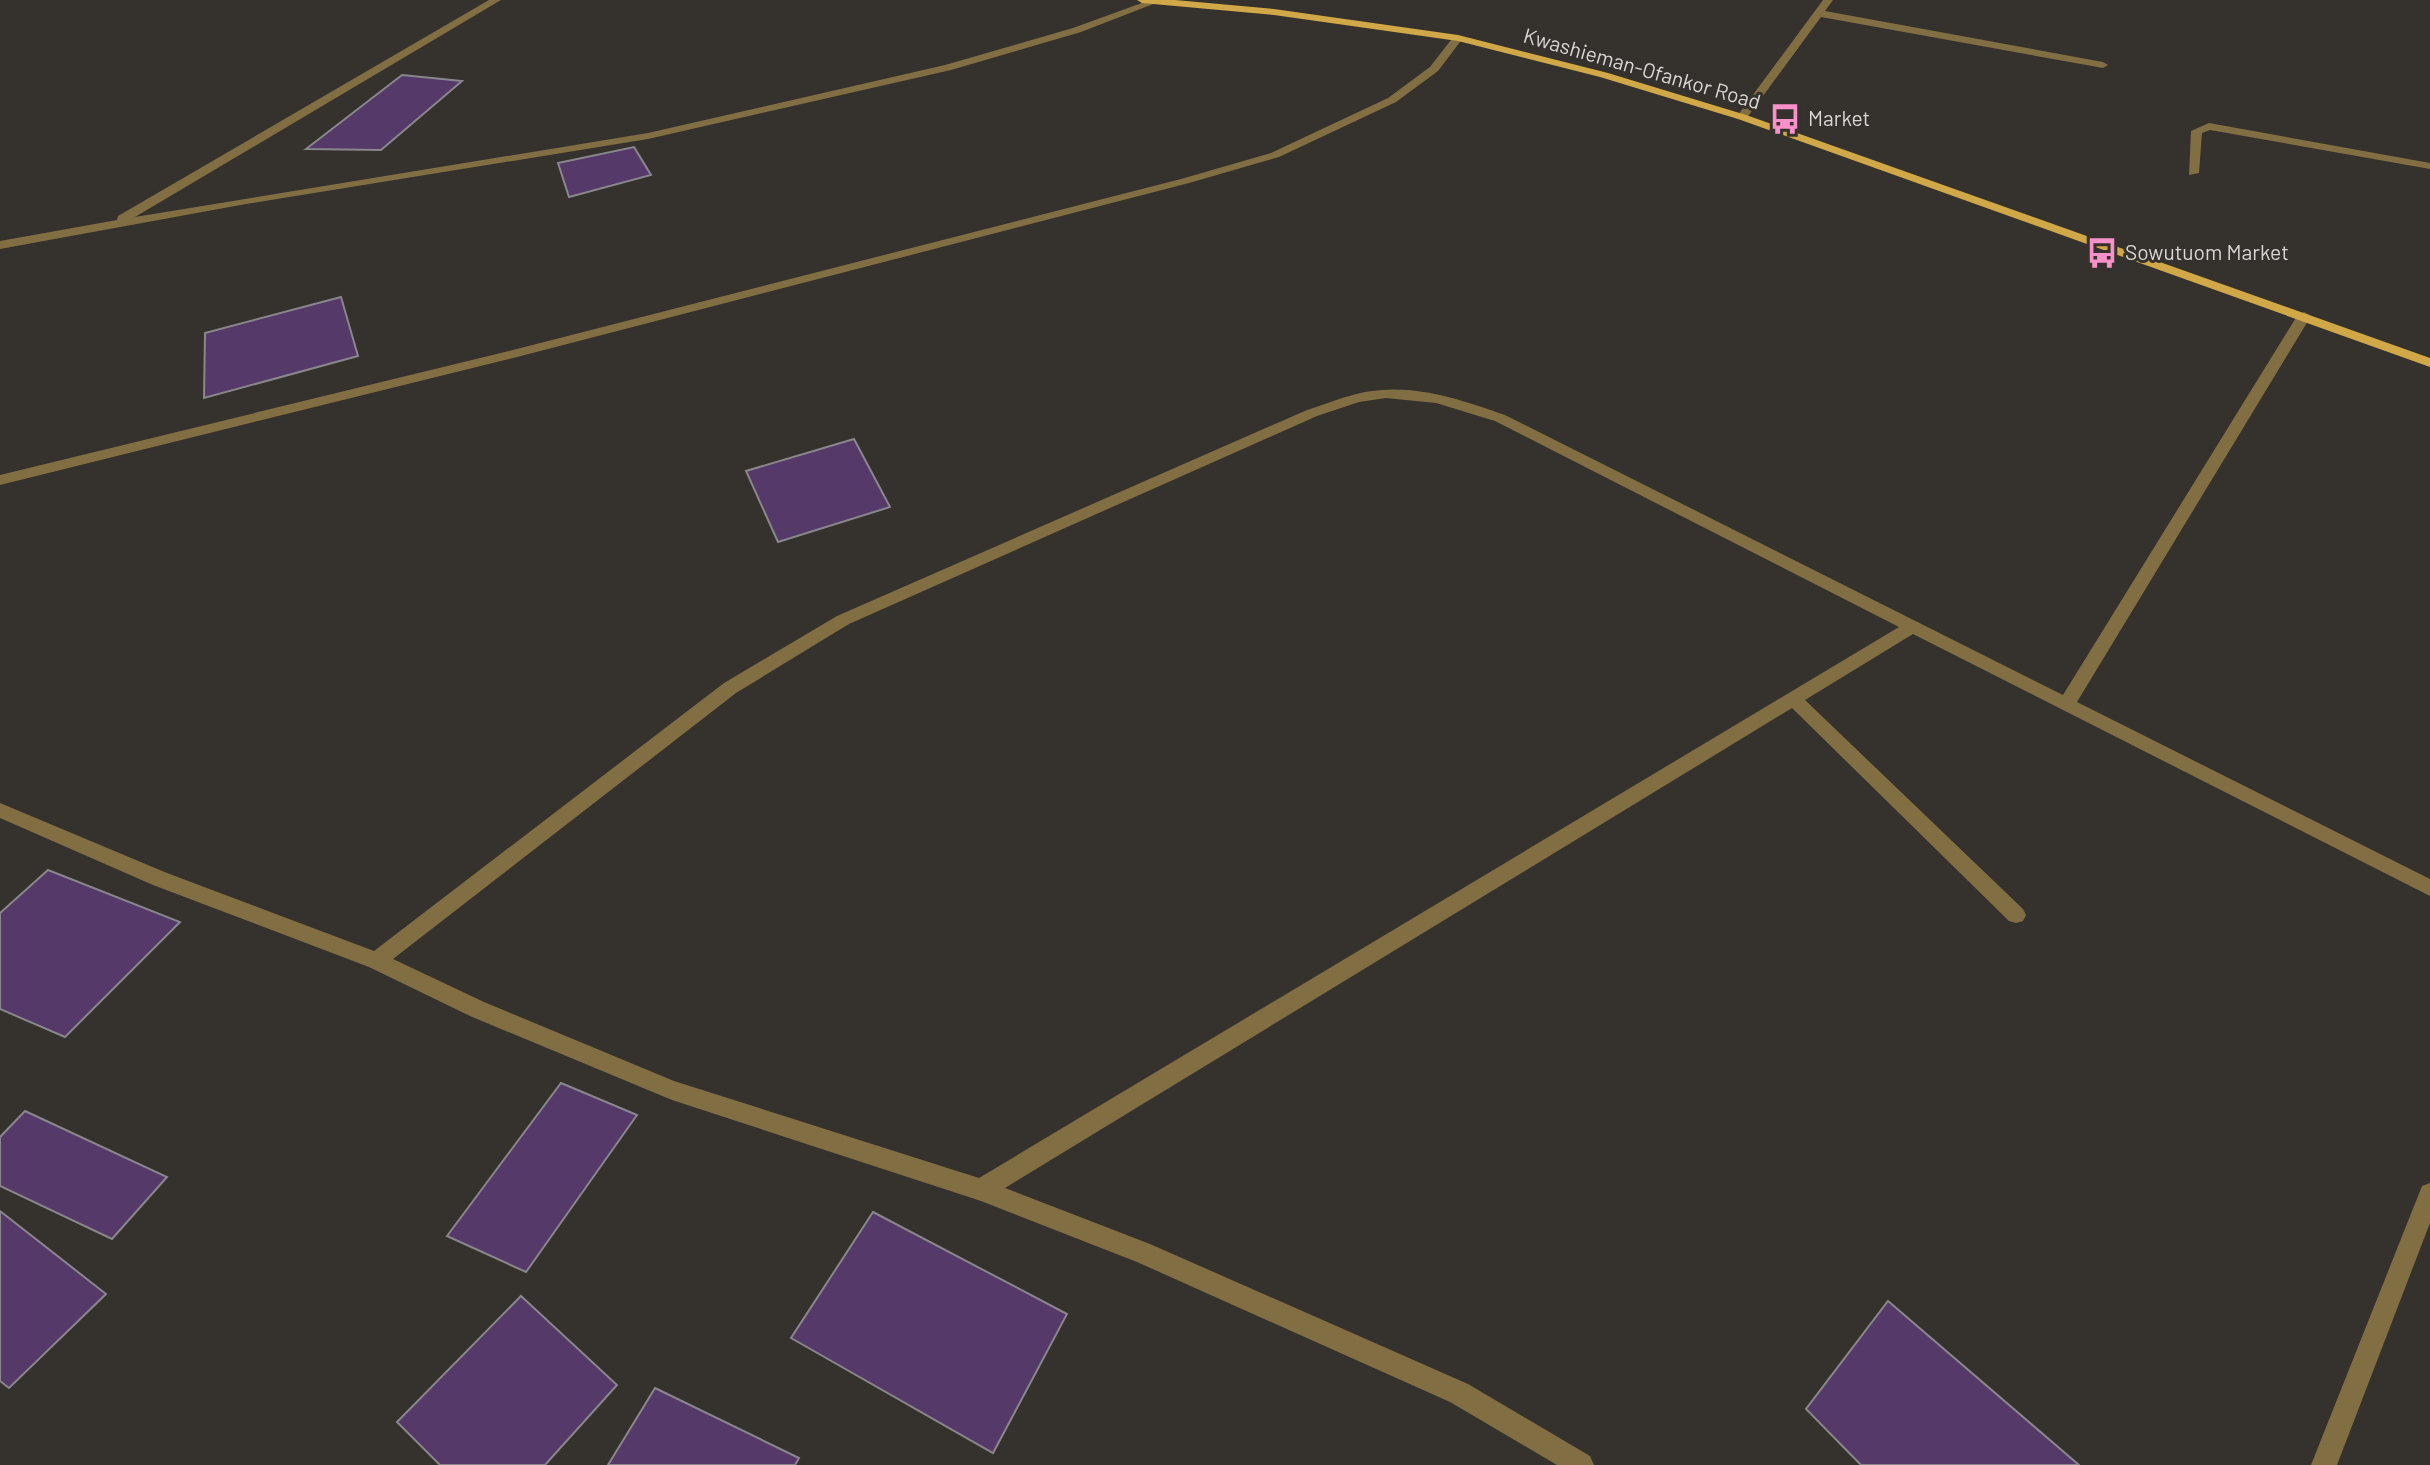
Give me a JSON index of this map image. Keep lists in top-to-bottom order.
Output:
{
  "streets": {
    "main road": ["Kwashieman-Ofankor Road"]
  },
  "places": {
    "bus stop": ["Market", "Sowutuom Market"]
  }
}
